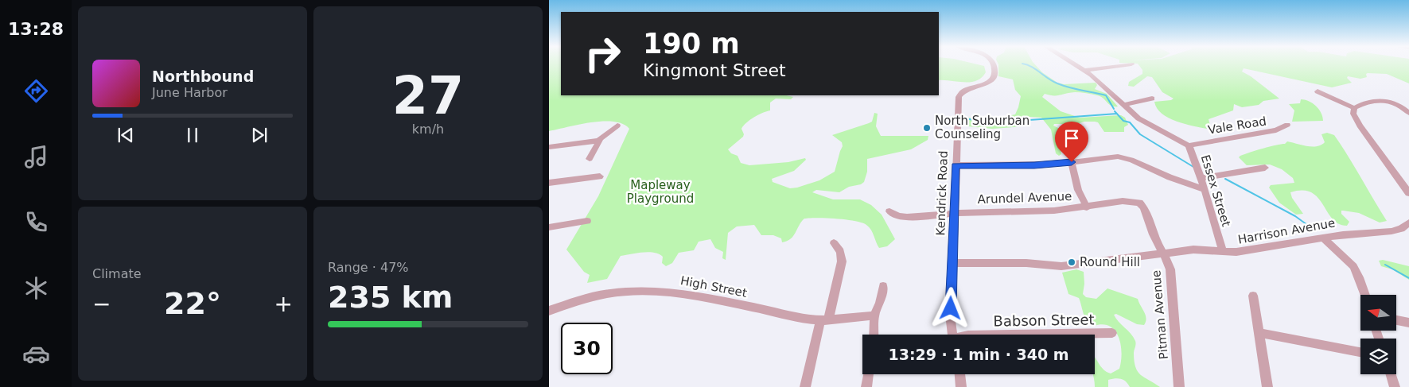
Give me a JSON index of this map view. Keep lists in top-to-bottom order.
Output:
{
  "streets": {
    "street": [
      "Vale Road",
      "Essex Street",
      "Kendrick Road",
      "Arundel Avenue",
      "Harrison Avenue",
      "High Street",
      "Pitman Avenue",
      "Babson Street"
    ]
  },
  "crossings": [
    ["Vale Road", "Essex Street"],
    ["Essex Street", "Harrison Avenue"],
    ["Kendrick Road", "Arundel Avenue"],
    ["Kendrick Road", "Harrison Avenue"],
    ["Arundel Avenue", "Pitman Avenue"],
    ["Harrison Avenue", "Pitman Avenue"]
  ],
  "parks": ["Mapleway Playground"],
  "places": ["North Suburban Counseling", "Round Hill"],
  "north": "left",
  "page": {
    "tabs": "13:28",
    "tile": [
      ["27", "km/h"],
      "Climate",
      ["Range · 47%", "235 km"]
    ],
    "turn": ["190 m", "Kingmont Street"],
    "song": ["Northbound", "June Harbor"],
    "heat": ["−", "22°", "+"],
    "limit": "30",
    "trip": "13:29 · 1 min · 340 m"
  }
}
